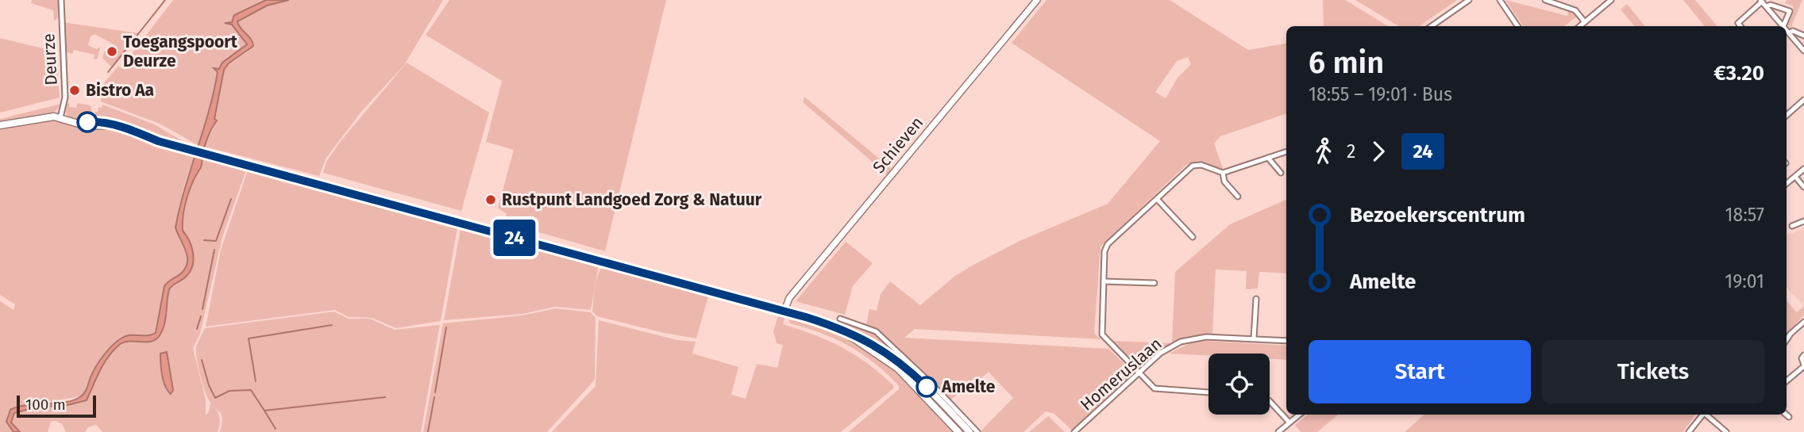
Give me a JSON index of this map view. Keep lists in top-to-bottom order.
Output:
{
  "streets": {
    "street": ["Deurze", "Schieven", "Homeruslaan"]
  },
  "places": [
    "Toegangspoort Deurze",
    "Bistro Aa",
    "Rustpunt Landgoed Zorg & Natuur",
    "Amelte"
  ],
  "lines": ["bus line 24"],
  "scale_bar": "100 m",
  "page": {
    "on_map": "24",
    "heading": ["6 min", "18:55 – 19:01 · Bus", "€3.20"],
    "legs": ["2", "24"],
    "list": [
      {
        "name": "Bezoekerscentrum",
        "value": "18:57"
      },
      {
        "name": "Amelte",
        "value": "19:01"
      }
    ],
    "buttons": ["Start", "Tickets"],
    "scale": "100 m"
  }
}
